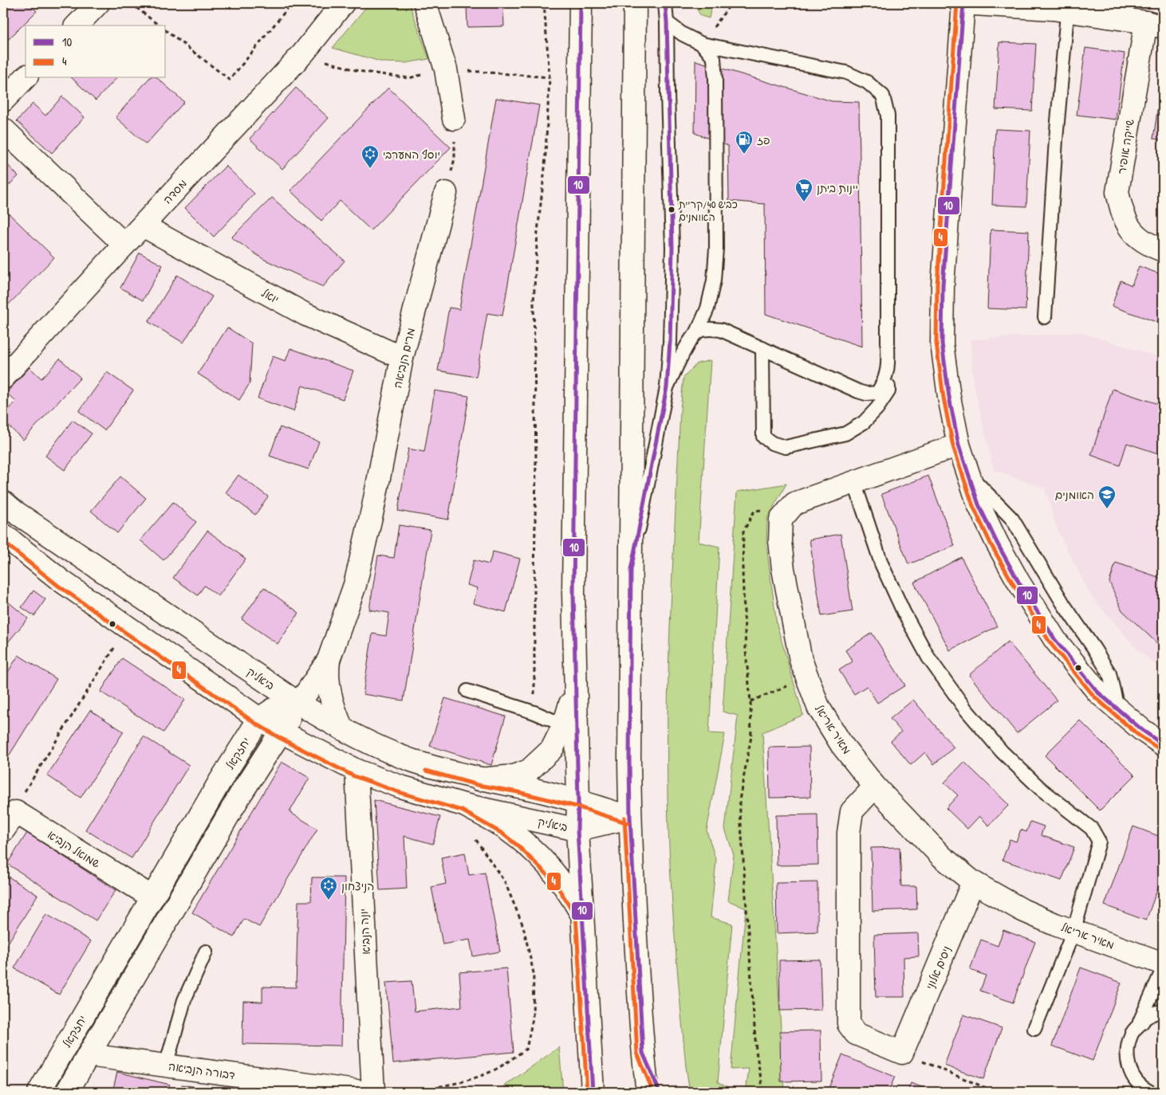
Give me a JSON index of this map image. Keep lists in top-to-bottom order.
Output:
{
  "streets": {
    "main road": [
      "שייקה אופיר",
      "מסדה",
      "יואל",
      "מרים הנביאה",
      "ביאליק",
      "מאיר אריאל",
      "יחזקאל",
      "שמואל הנביא",
      "יונה הנביא",
      "ניסים אלוני",
      "דבורה הנביאה"
    ]
  },
  "crossings": [
    ["מסדה", "יואל"],
    ["יואל", "מרים הנביאה"],
    ["מרים הנביאה", "ביאליק"],
    ["מרים הנביאה", "יחזקאל"],
    ["ביאליק", "יחזקאל"],
    ["ביאליק", "יונה הנביא"],
    ["מאיר אריאל", "ניסים אלוני"],
    ["יחזקאל", "שמואל הנביא"]
  ],
  "places": {
    "fuel station": ["פז"],
    "synagogue": ["יוסף המערבי", "הניצחון"],
    "supermarket": ["יינות ביתן"],
    "other": ["כביש 40/קריית האומנים"],
    "school or university": ["האומנים"]
  },
  "lines": ["transit line 10", "transit line 4"],
  "legend": ["10", "4"]
}
